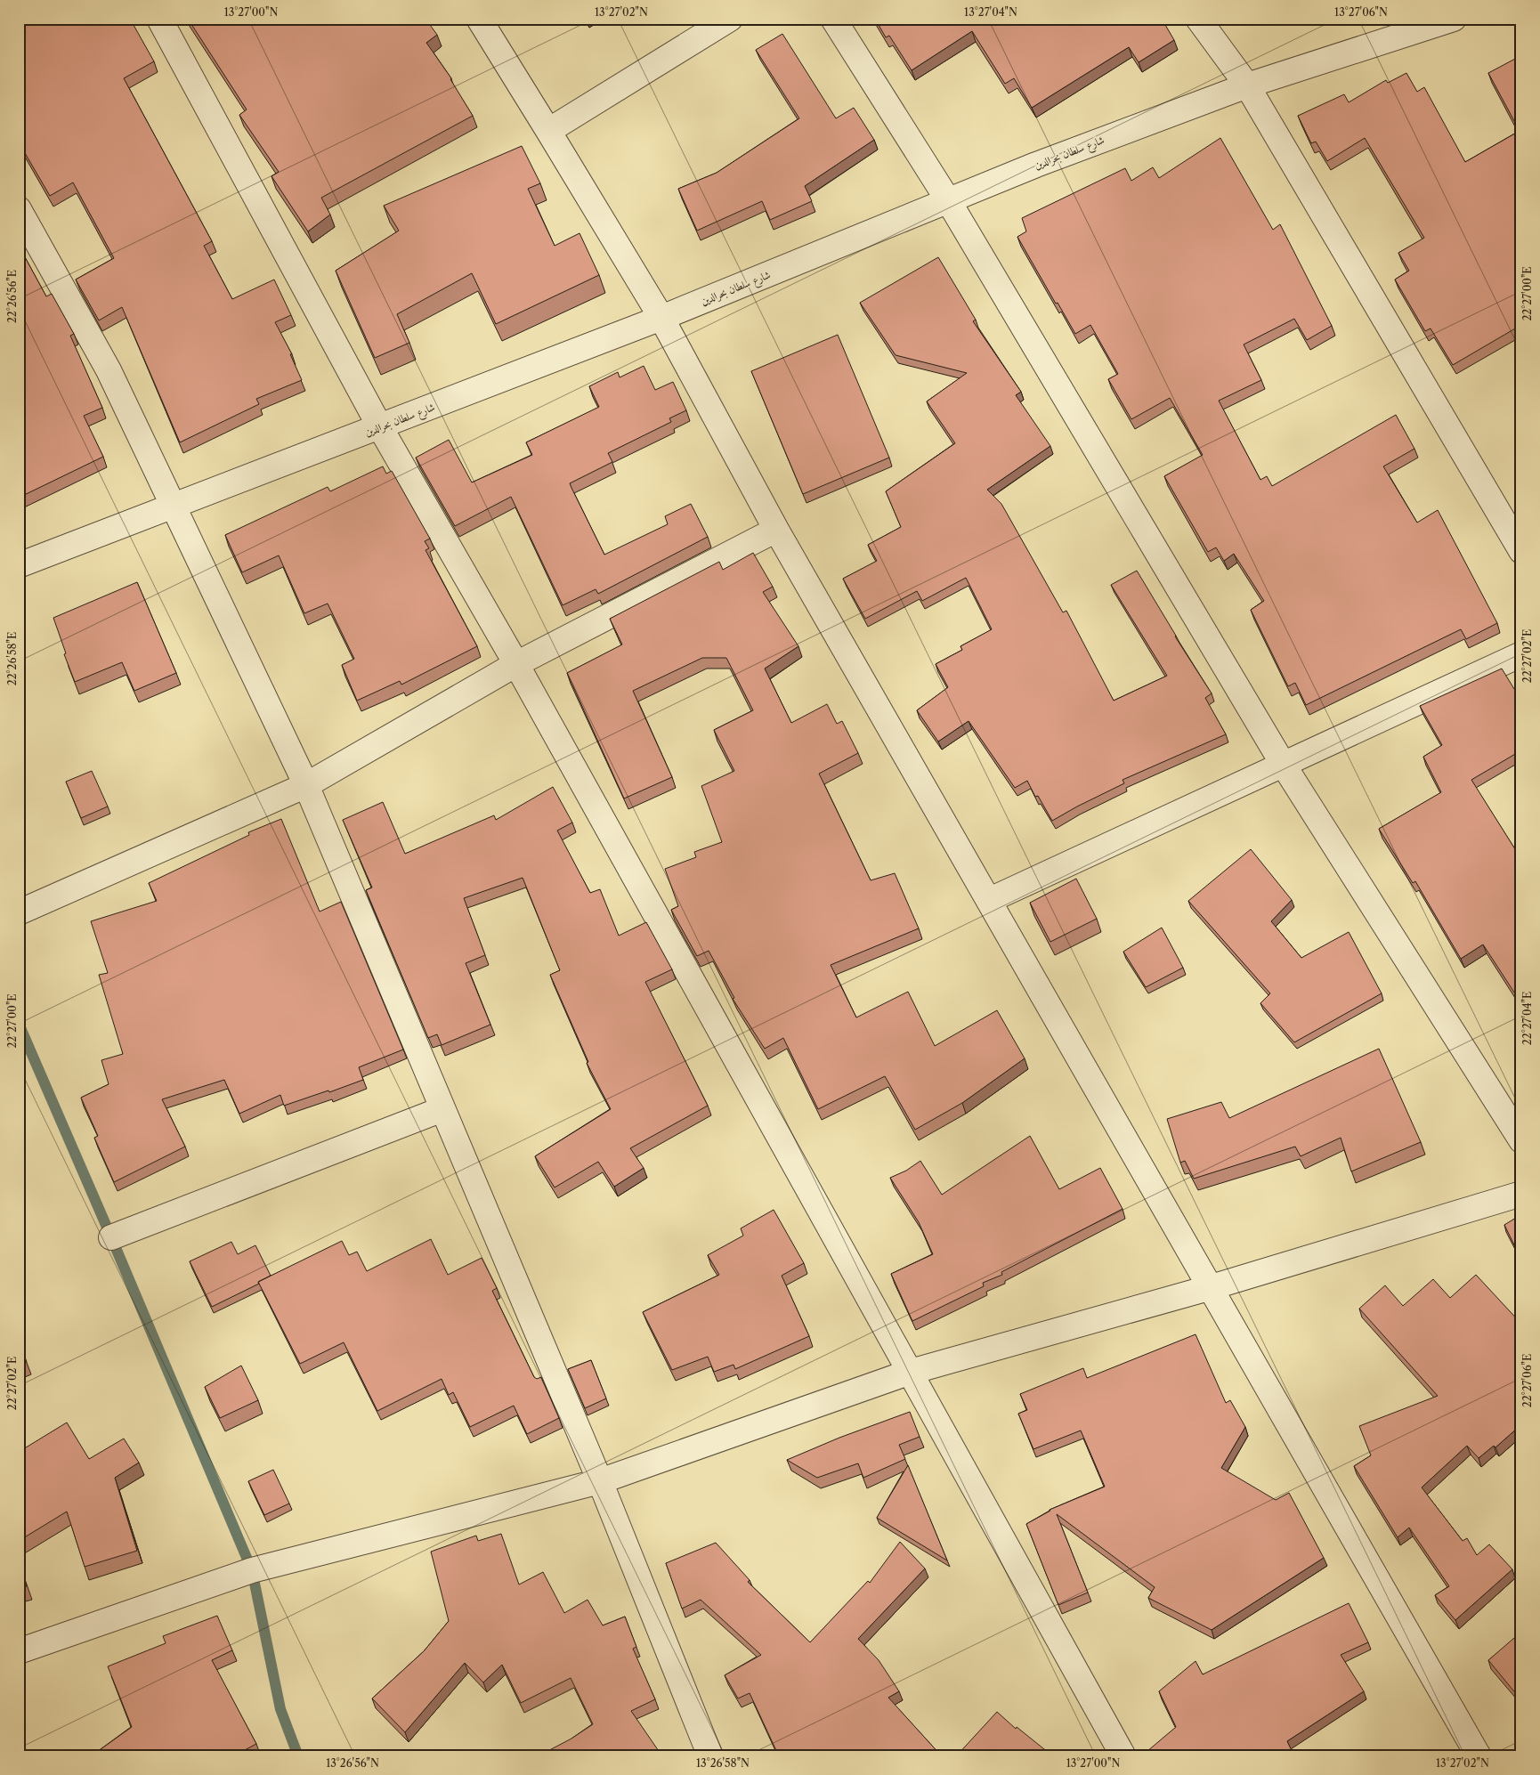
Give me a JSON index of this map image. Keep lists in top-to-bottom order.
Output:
{
  "streets": {
    "street": ["شارع سلطان بحرالدين"]
  },
  "coordinates": [
    "13°27'00\"N",
    "13°27'02\"N",
    "13°27'04\"N",
    "13°27'06\"N",
    "22°27'00\"E",
    "22°26'56\"E",
    "22°27'02\"E",
    "22°26'58\"E",
    "22°27'04\"E",
    "22°27'06\"E",
    "13°26'56\"N",
    "13°26'58\"N"
  ]
}
